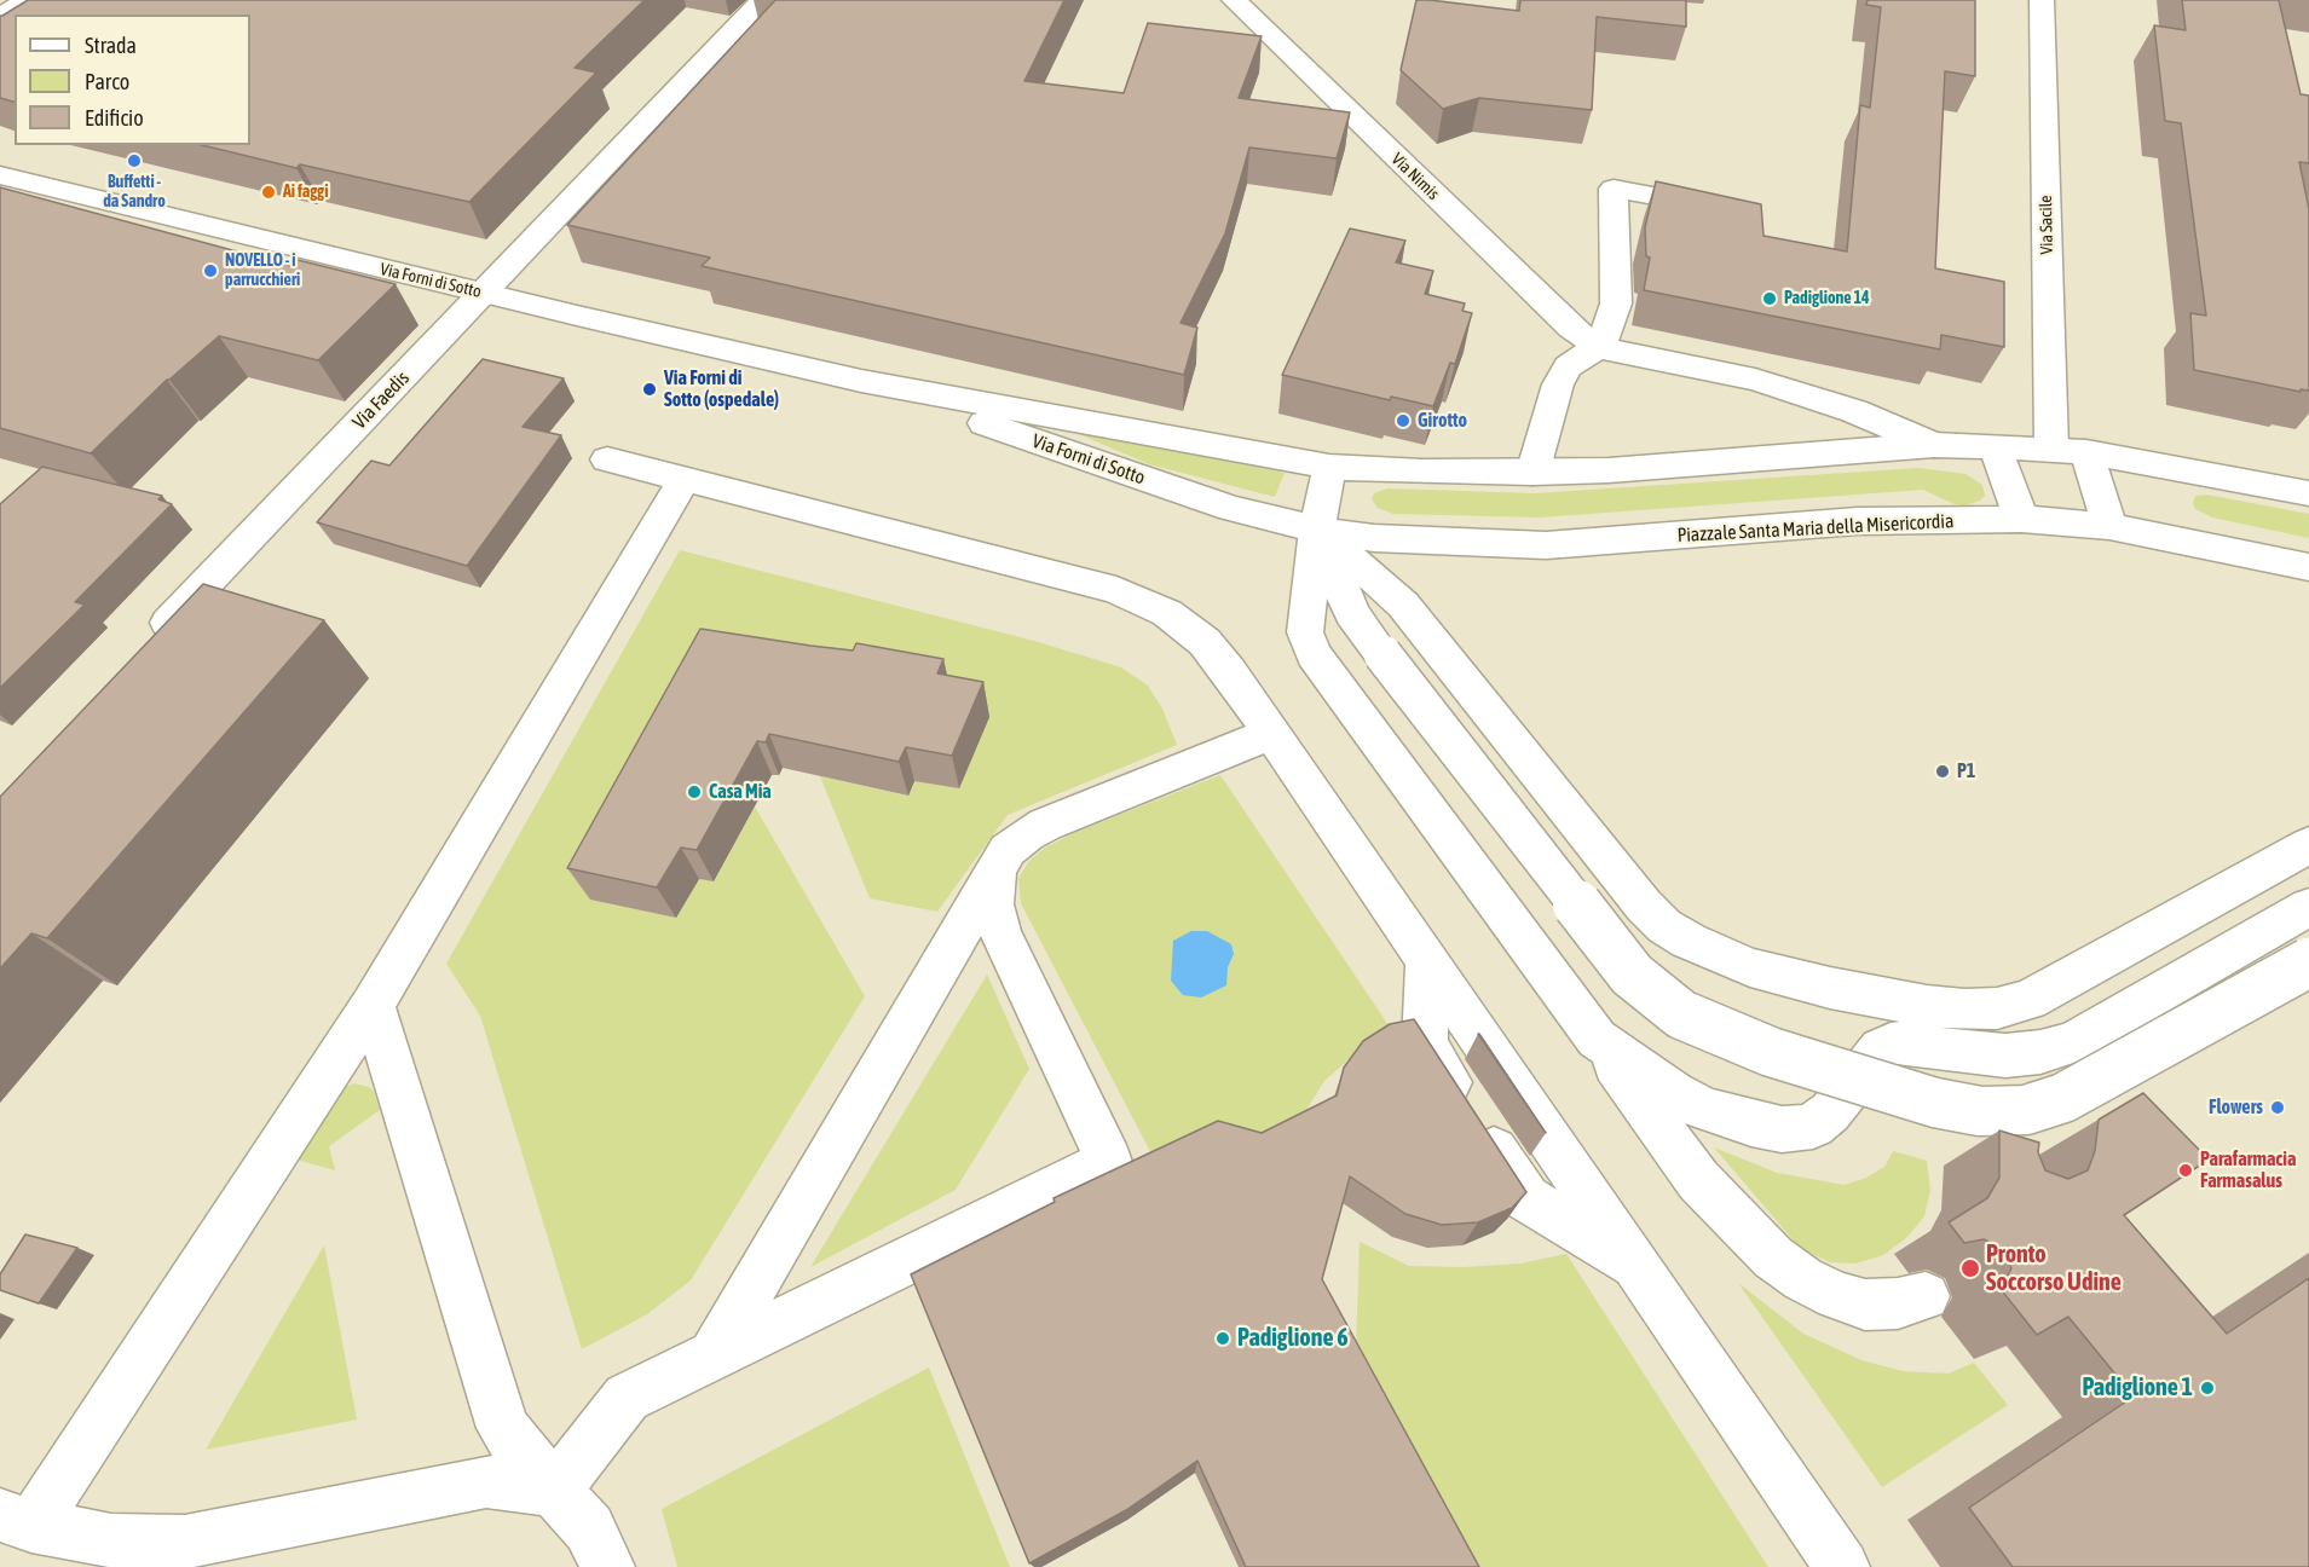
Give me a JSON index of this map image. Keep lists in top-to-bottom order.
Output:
{
  "streets": {
    "main road": [
      "Via Nimis",
      "Via Sacile",
      "Via Forni di Sotto",
      "Via Faedis",
      "Piazzale Santa Maria della Misericordia"
    ]
  },
  "crossings": [
    ["Via Forni di Sotto", "Via Faedis"],
    ["Via Forni di Sotto", "Piazzale Santa Maria della Misericordia"]
  ],
  "places": [
    "Buffetti - da Sandro",
    "Ai faggi",
    "NOVELLO - i parrucchieri",
    "Padiglione 14",
    "Via Forni di Sotto (ospedale)",
    "Girotto",
    "P1",
    "Casa Mia",
    "Flowers",
    "Parafarmacia Farmasalus",
    "Pronto Soccorso Udine",
    "Padiglione 6",
    "Padiglione 1"
  ],
  "legend": ["Strada", "Parco", "Edificio"]
}
